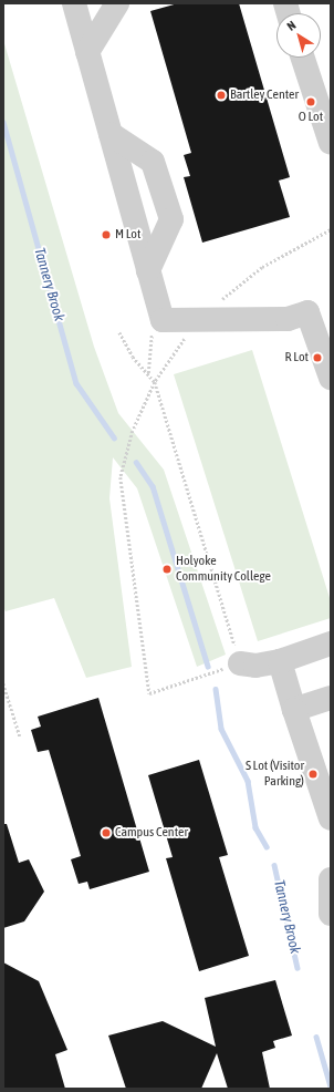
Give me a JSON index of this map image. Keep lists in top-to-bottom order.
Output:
{
  "water": ["Tannery Brook"],
  "places": [
    "Bartley Center",
    "O Lot",
    "M Lot",
    "R Lot",
    "Holyoke Community College",
    "S Lot (Visitor Parking)",
    "Campus Center"
  ],
  "north": "top left"
}
